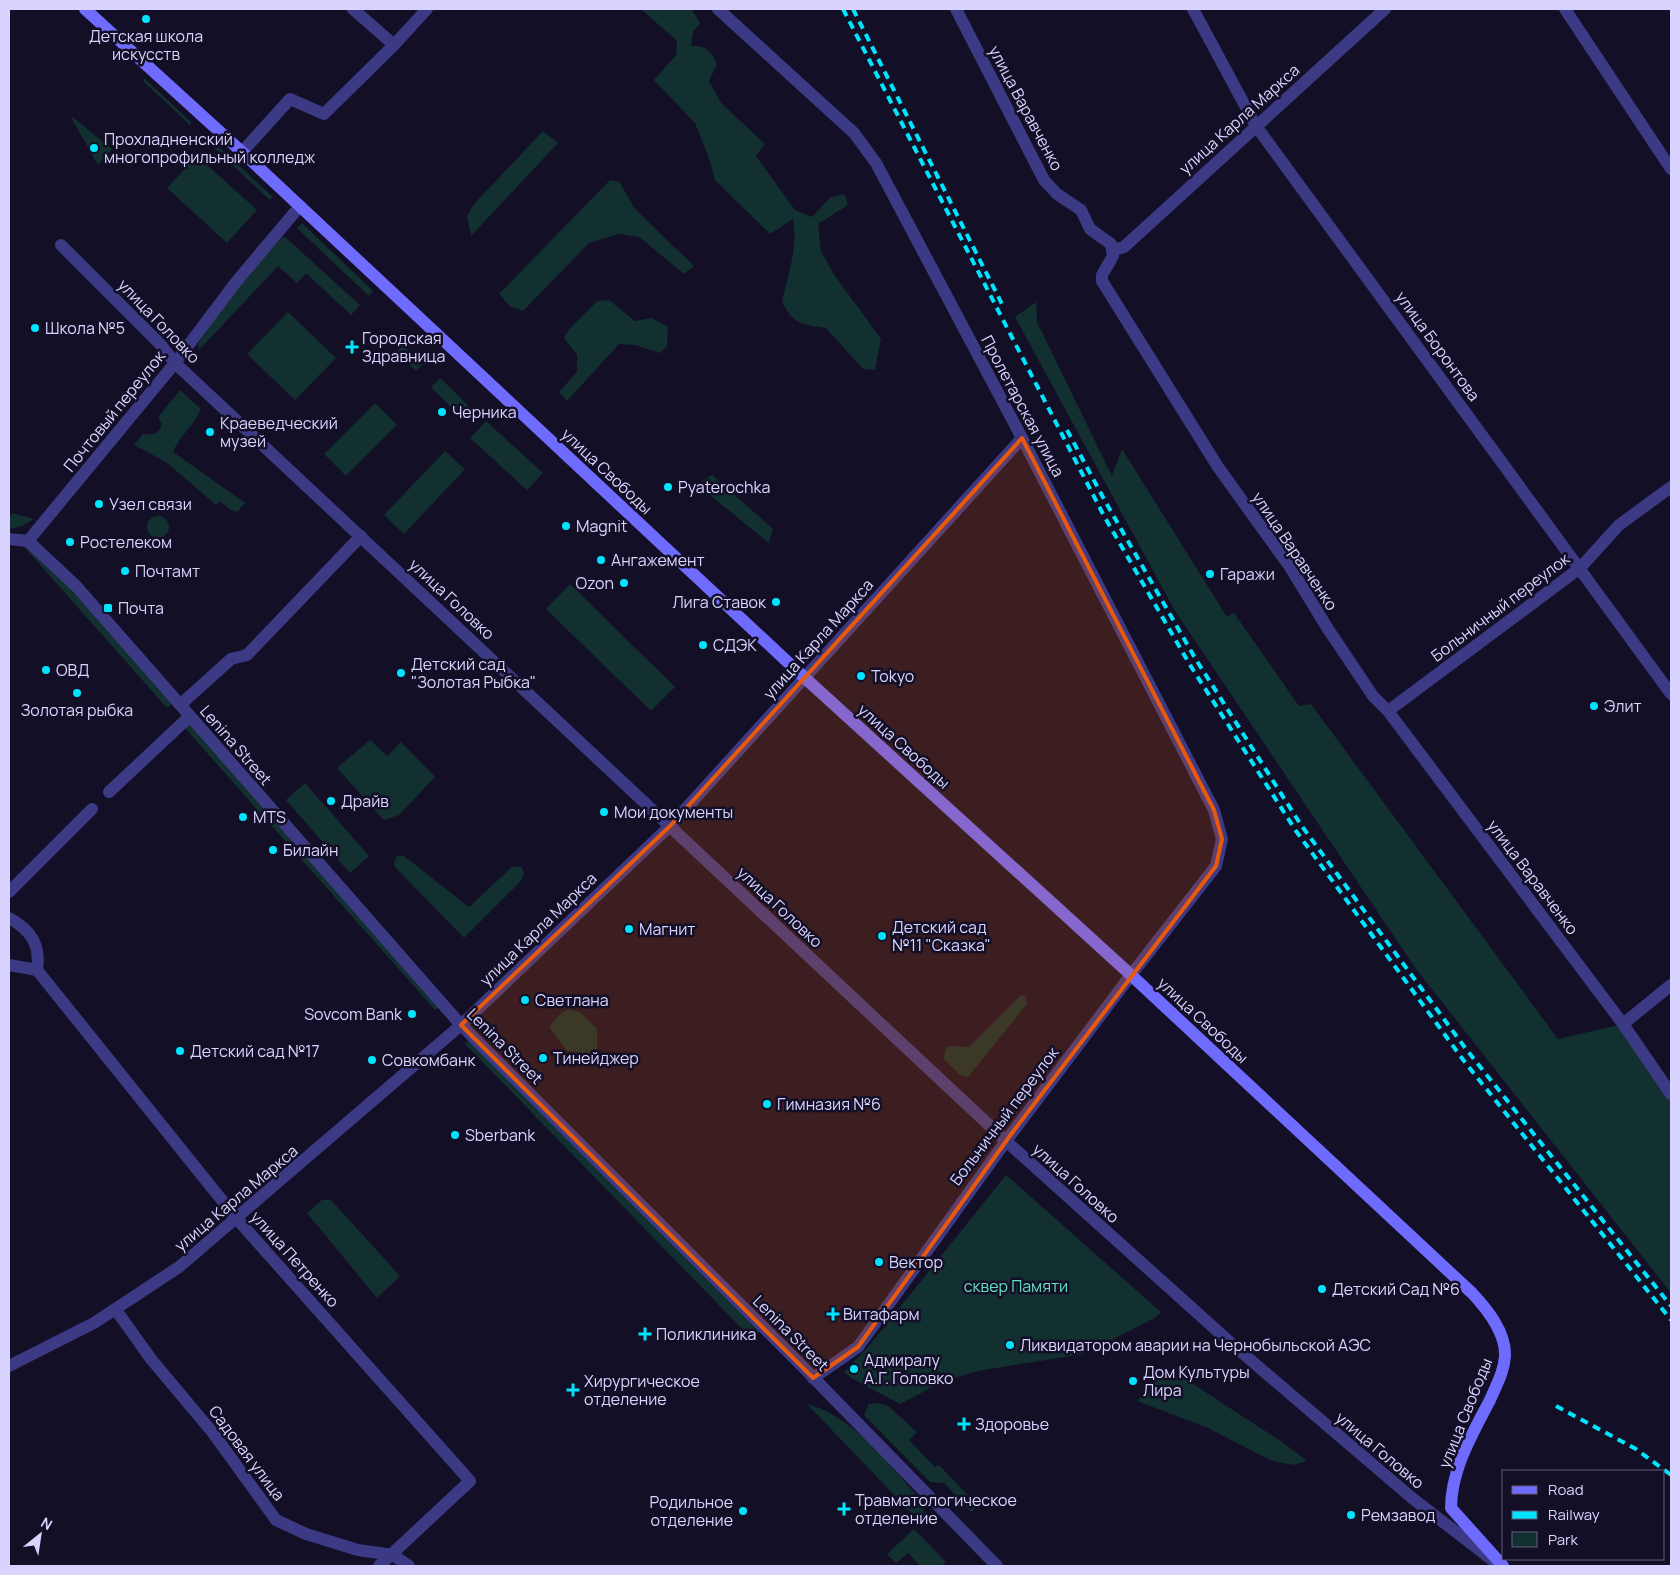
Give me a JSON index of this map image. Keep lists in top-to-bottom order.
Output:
{
  "streets": {
    "main road": ["улица Свободы"],
    "street": [
      "улица Варавченко",
      "улица Карла Маркса",
      "улица Головко",
      "улица Боронтова",
      "Пролетарская улица",
      "Почтовый переулок",
      "Больничный переулок",
      "Lenina Street",
      "улица Петренко",
      "Садовая улица"
    ]
  },
  "crossings": [
    ["улица Варавченко", "улица Карла Маркса"],
    ["улица Варавченко", "Больничный переулок"],
    ["улица Карла Маркса", "улица Головко"],
    ["улица Карла Маркса", "улица Боронтова"],
    ["улица Карла Маркса", "Пролетарская улица"],
    ["улица Карла Маркса", "улица Свободы"],
    ["улица Карла Маркса", "Lenina Street"],
    ["улица Карла Маркса", "улица Петренко"],
    ["улица Карла Маркса", "Садовая улица"],
    ["улица Головко", "Почтовый переулок"],
    ["улица Головко", "улица Свободы"],
    ["улица Головко", "Больничный переулок"],
    ["улица Боронтова", "Больничный переулок"],
    ["Пролетарская улица", "Больничный переулок"],
    ["Почтовый переулок", "улица Свободы"],
    ["Почтовый переулок", "Lenina Street"],
    ["улица Свободы", "Больничный переулок"],
    ["Больничный переулок", "Lenina Street"],
    ["улица Петренко", "Садовая улица"]
  ],
  "parks": ["сквер Памяти"],
  "places": {
    "other": [
      "Детская школа искусств",
      "Прохладненский многопрофильный колледж",
      "Школа №5",
      "Черника",
      "Краеведческий музей",
      "Pyaterochka",
      "Узел связи",
      "Magnit",
      "Ростелеком",
      "Ангажемент",
      "Почтамт",
      "Гаражи",
      "Ozon",
      "Лига Ставок",
      "СДЭК",
      "ОВД",
      "Детский сад \"Золотая Рыбка\"",
      "Tokyo",
      "Золотая рыбка",
      "Элит",
      "Драйв",
      "Мои документы",
      "MTS",
      "Билайн",
      "Магнит",
      "Детский сад №11 \"Сказка\"",
      "Светлана",
      "Sovcom Bank",
      "Детский сад №17",
      "Тинейджер",
      "Совкомбанк",
      "Гимназия №6",
      "Sberbank",
      "Вектор",
      "Детский Сад №6",
      "Ликвидатором аварии на Чернобыльской АЭС",
      "Адмиралу А.Г. Головко",
      "Дом Культуры Лира",
      "Родильное отделение",
      "Ремзавод"
    ],
    "health": [
      "Городская Здравница",
      "Витафарм",
      "Поликлиника",
      "Хирургическое отделение",
      "Здоровье",
      "Травматологическое отделение"
    ],
    "transit": ["Почта"]
  },
  "legend": ["Road", "Railway", "Park"],
  "north": "top right"
}
